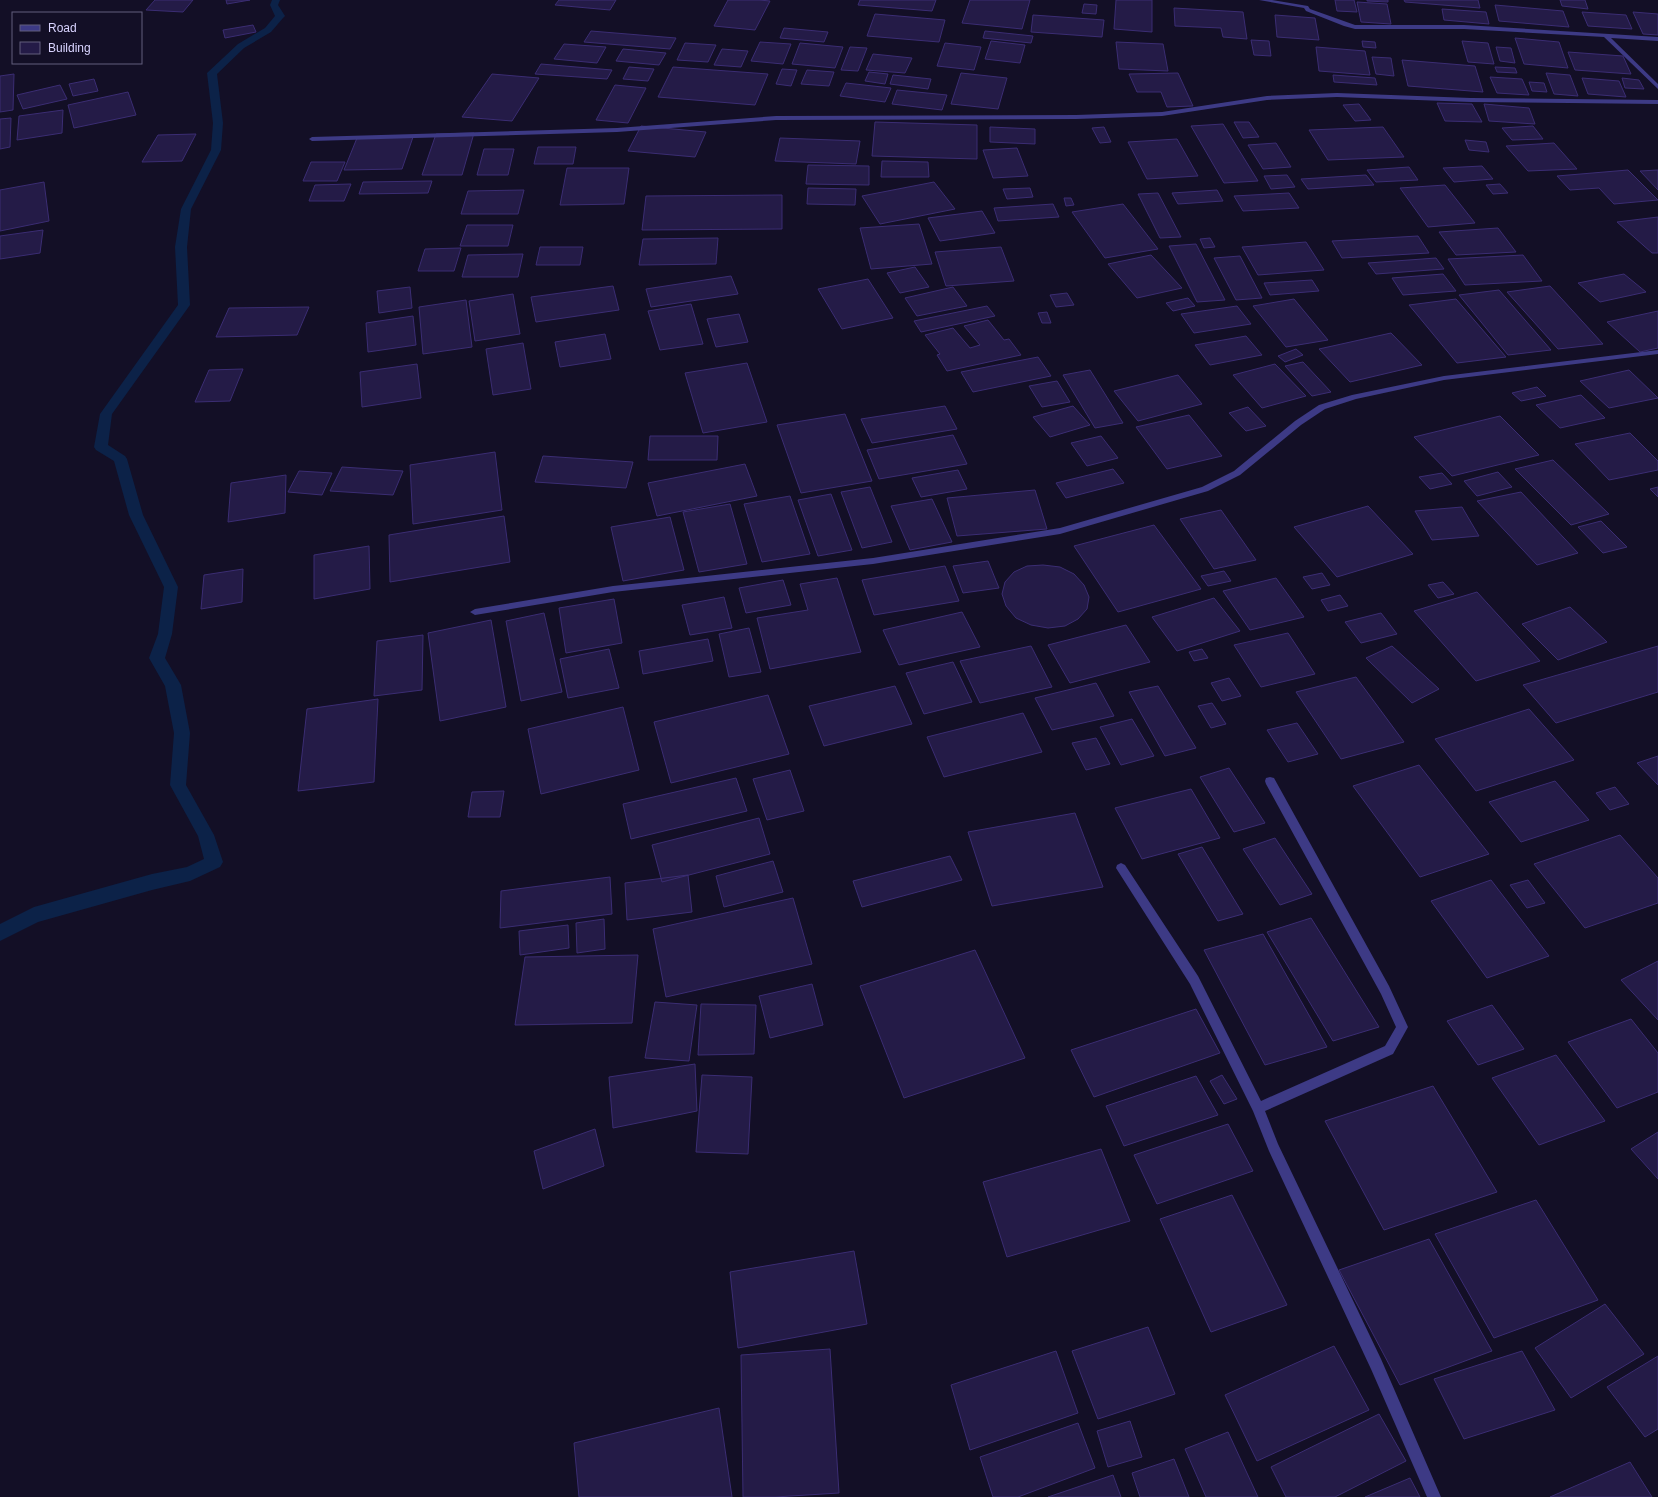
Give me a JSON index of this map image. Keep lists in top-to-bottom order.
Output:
{
  "legend": ["Road", "Building"]
}
